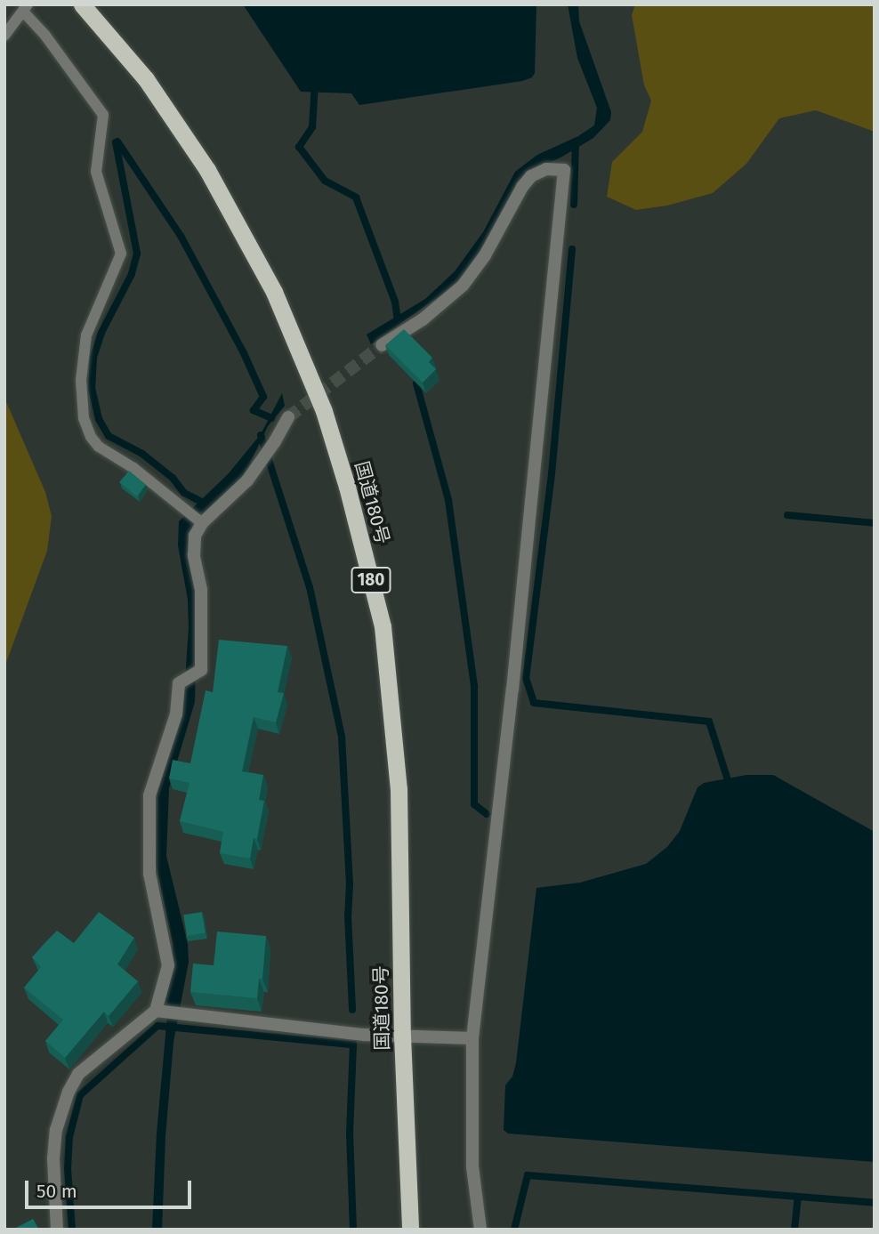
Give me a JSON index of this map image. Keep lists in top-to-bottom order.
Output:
{
  "streets": {
    "highway": ["国道180号", "180"]
  },
  "scale_bar": "50 m"
}
